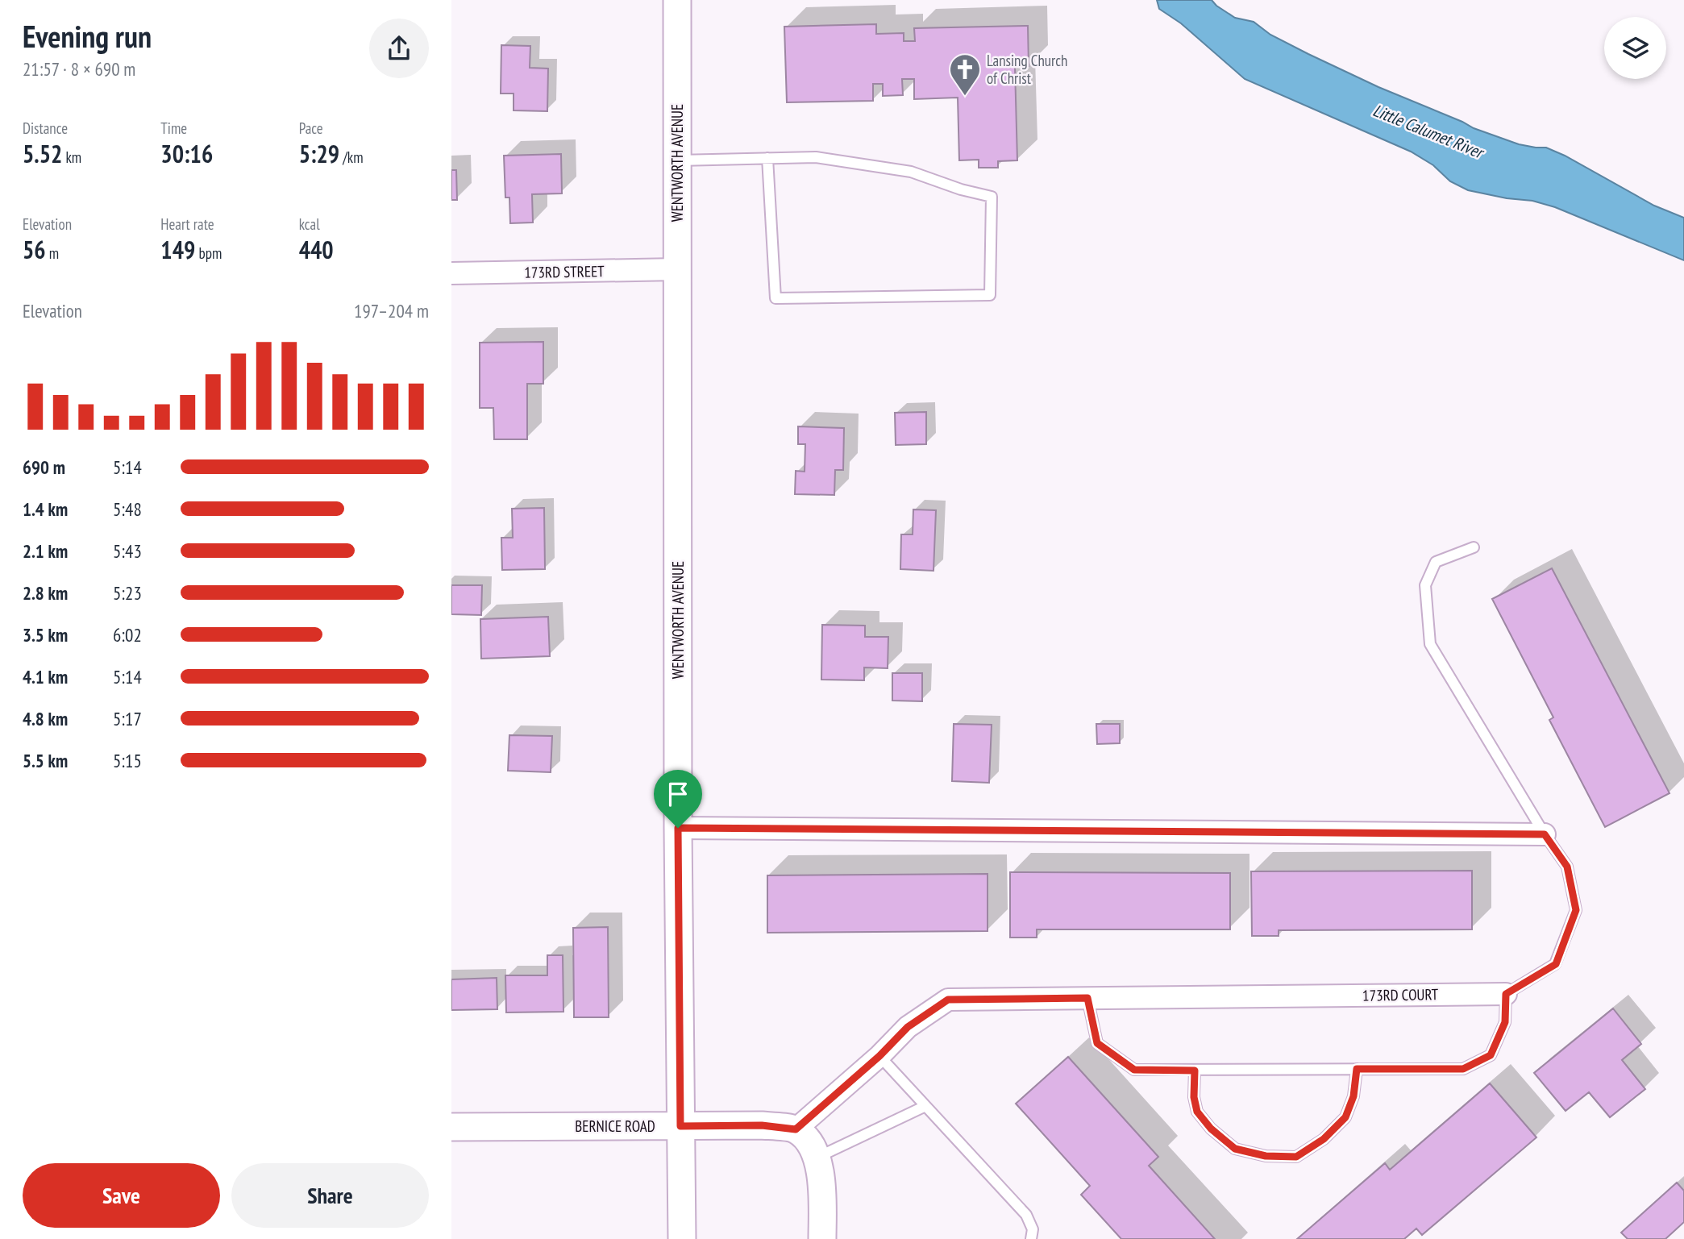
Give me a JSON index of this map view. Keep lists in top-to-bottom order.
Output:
{
  "streets": {
    "street": [
      "WENTWORTH AVENUE",
      "173RD STREET",
      "173RD COURT",
      "BERNICE ROAD"
    ]
  },
  "crossings": [
    ["WENTWORTH AVENUE", "173RD STREET"],
    ["WENTWORTH AVENUE", "BERNICE ROAD"],
    ["173RD COURT", "BERNICE ROAD"]
  ],
  "water": ["Little Calumet River"],
  "places": {
    "church": ["Lansing Church of Christ"]
  },
  "page": {
    "heading": ["Evening run", "21:57 · 8 × 690 m"],
    "stats": [
      ["Distance", "5.52 km"],
      ["Time", "30:16"],
      ["Pace", "5:29 /km"],
      ["Elevation", "56 m"],
      ["Heart rate", "149 bpm"],
      ["kcal", "440"]
    ],
    "chart": ["Elevation", "197–204 m"],
    "list": [
      {
        "name": "690 m",
        "note": "5:14"
      },
      {
        "name": "1.4 km",
        "note": "5:48"
      },
      {
        "name": "2.1 km",
        "note": "5:43"
      },
      {
        "name": "2.8 km",
        "note": "5:23"
      },
      {
        "name": "3.5 km",
        "note": "6:02"
      },
      {
        "name": "4.1 km",
        "note": "5:14"
      },
      {
        "name": "4.8 km",
        "note": "5:17"
      },
      {
        "name": "5.5 km",
        "note": "5:15"
      }
    ],
    "buttons": ["Save", "Share"]
  }
}
